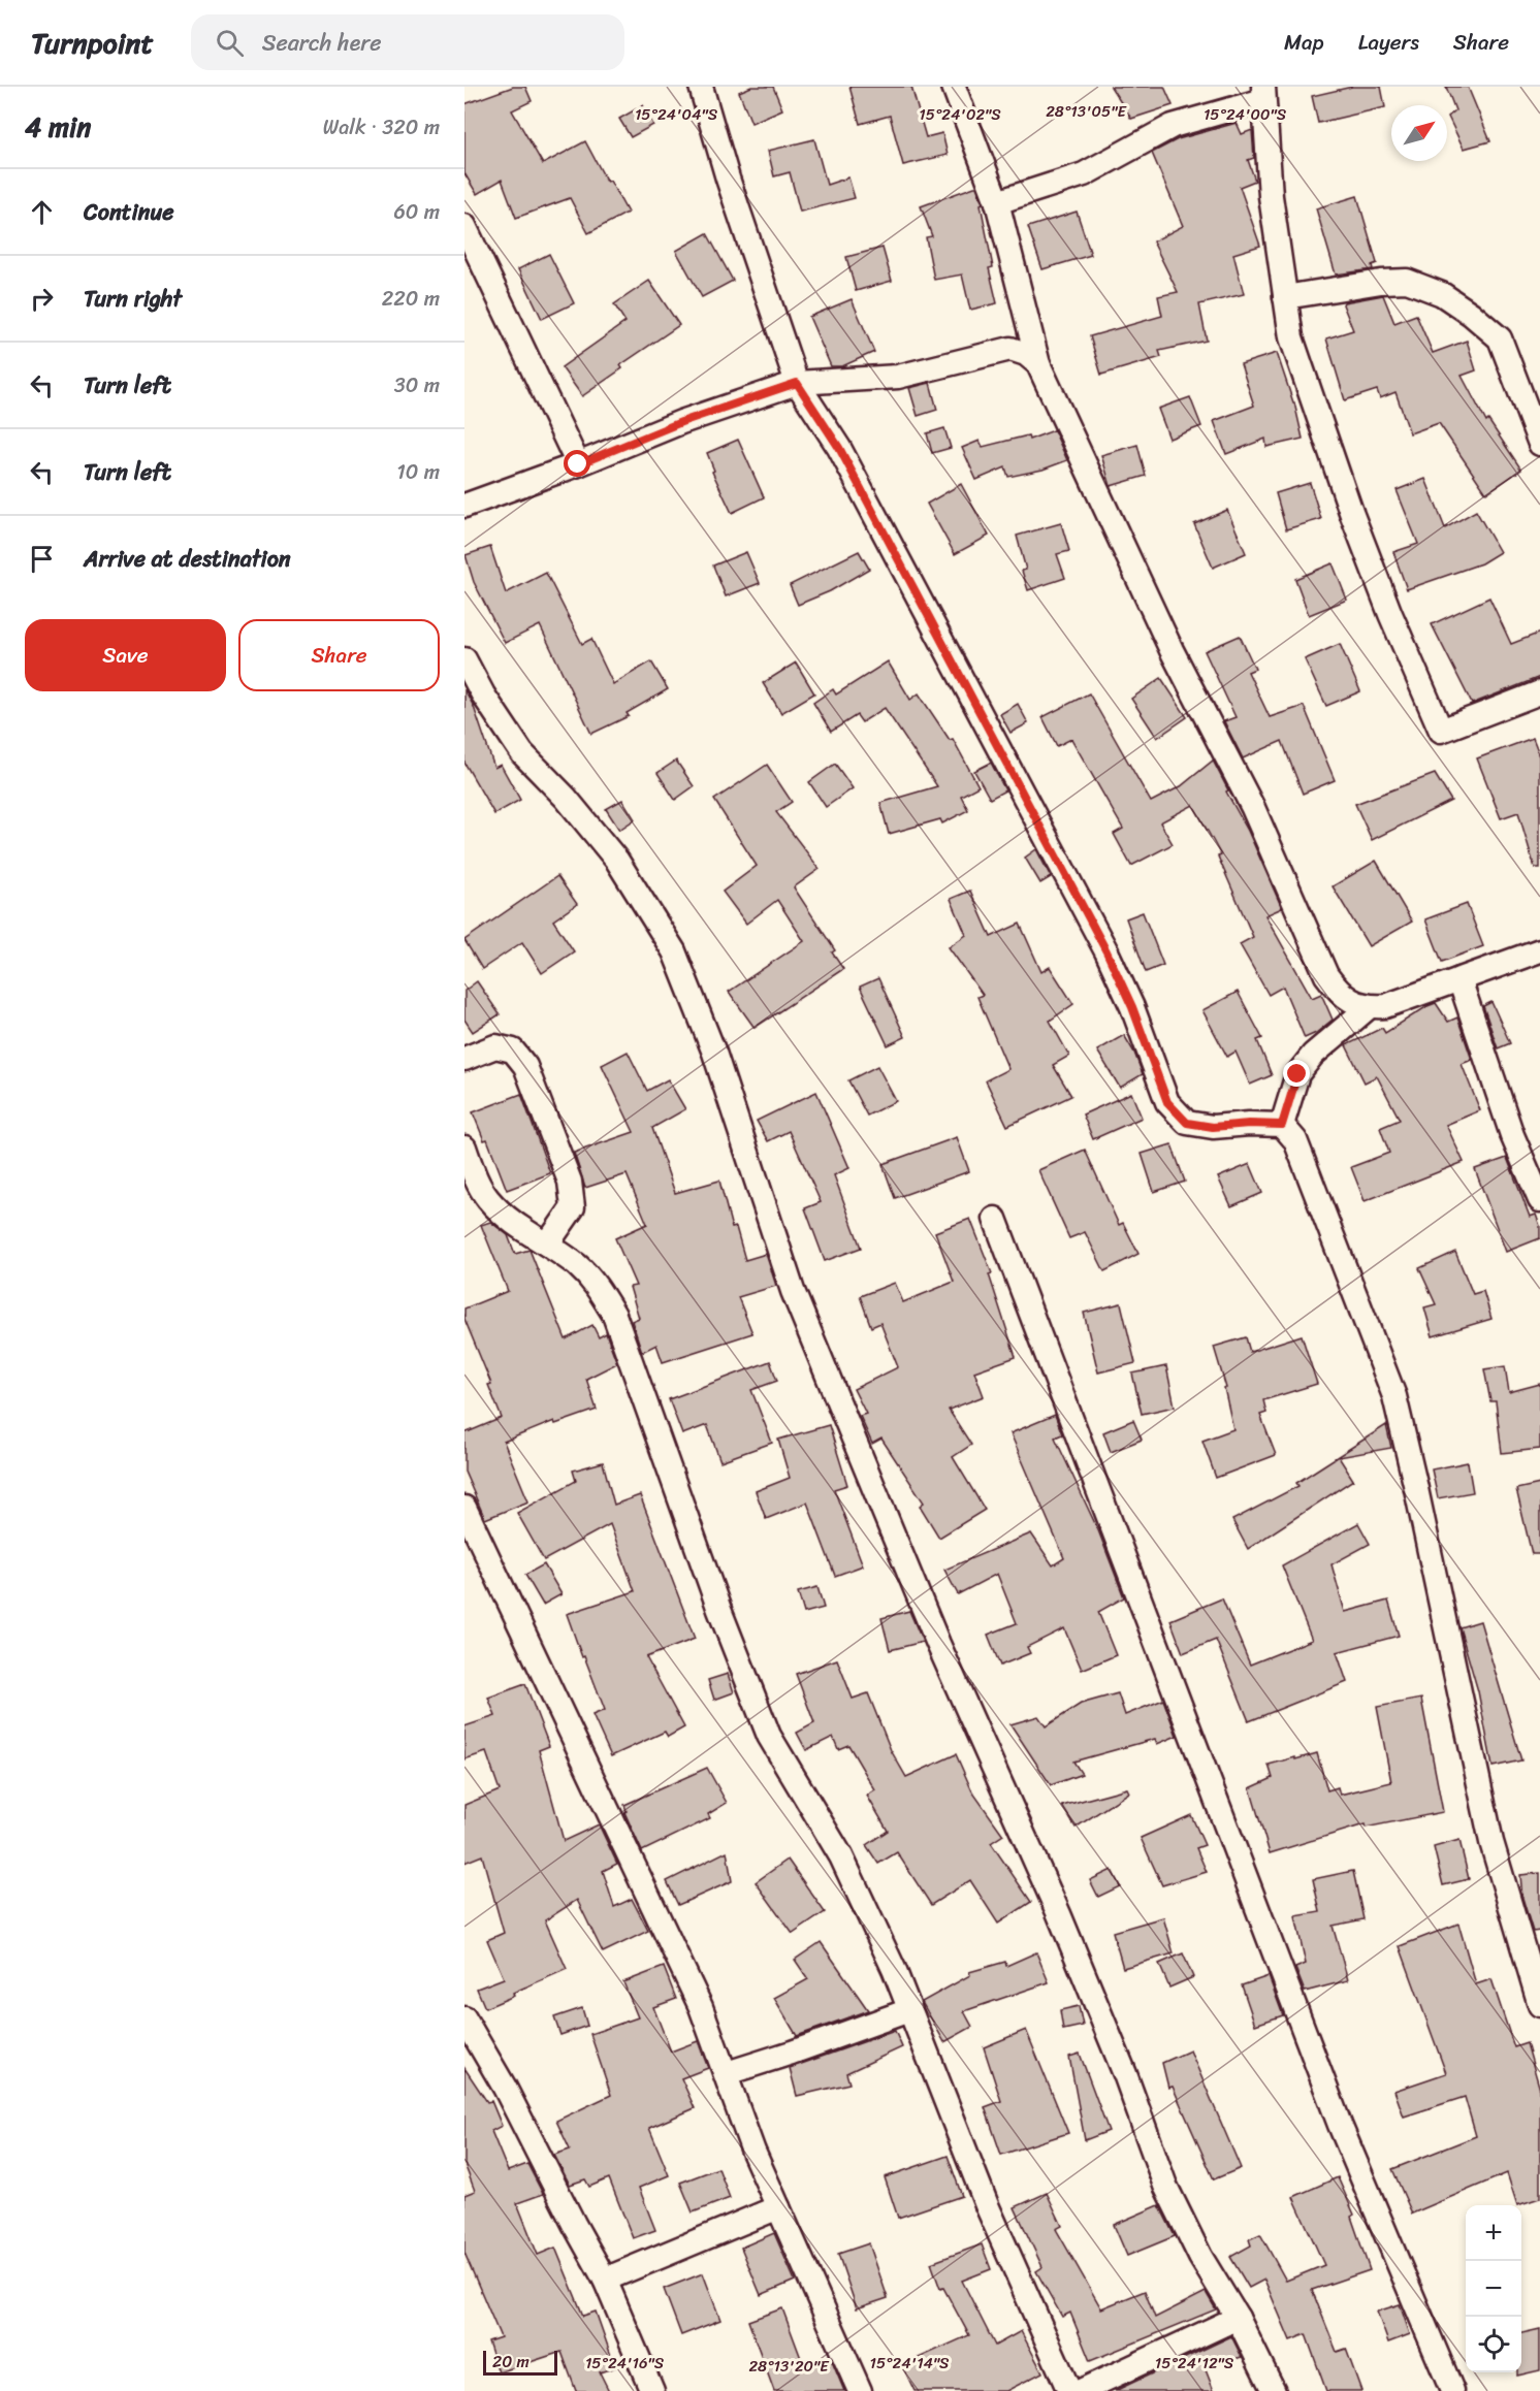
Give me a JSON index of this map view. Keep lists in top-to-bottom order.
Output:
{
  "scale_bar": "20 m",
  "north": "top right",
  "page": {
    "header": "Turnpoint",
    "search": "Search here",
    "nav": ["Map", "Layers", "Share"],
    "heading": ["4 min", "Walk · 320 m"],
    "list": [
      ["Continue", "60 m"],
      ["Turn right", "220 m"],
      ["Turn left", "30 m"],
      ["Turn left", "10 m"],
      "Arrive at destination"
    ],
    "buttons": ["Save", "Share"],
    "map_buttons": ["+", "−"],
    "scale": "20 m"
  },
  "coordinates": [
    "28°13'05\"E",
    "15°24'04\"S",
    "15°24'02\"S",
    "15°24'00\"S",
    "15°24'16\"S",
    "15°24'14\"S",
    "15°24'12\"S",
    "28°13'20\"E"
  ]
}
